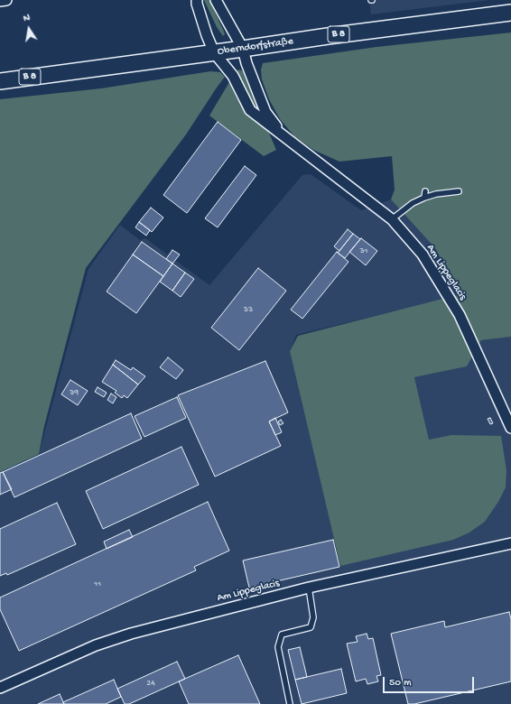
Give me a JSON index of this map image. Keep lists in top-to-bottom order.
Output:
{
  "streets": {
    "main road": ["B 8", "Oberndorfstraße"],
    "street": ["Am Lippeglacis"]
  },
  "crossings": [
    ["Oberndorfstraße", "Am Lippeglacis"]
  ],
  "house_numbers": [
    "31",
    "33",
    "39",
    "11",
    "24"
  ],
  "scale_bar": "50 m",
  "north": "top"
}
